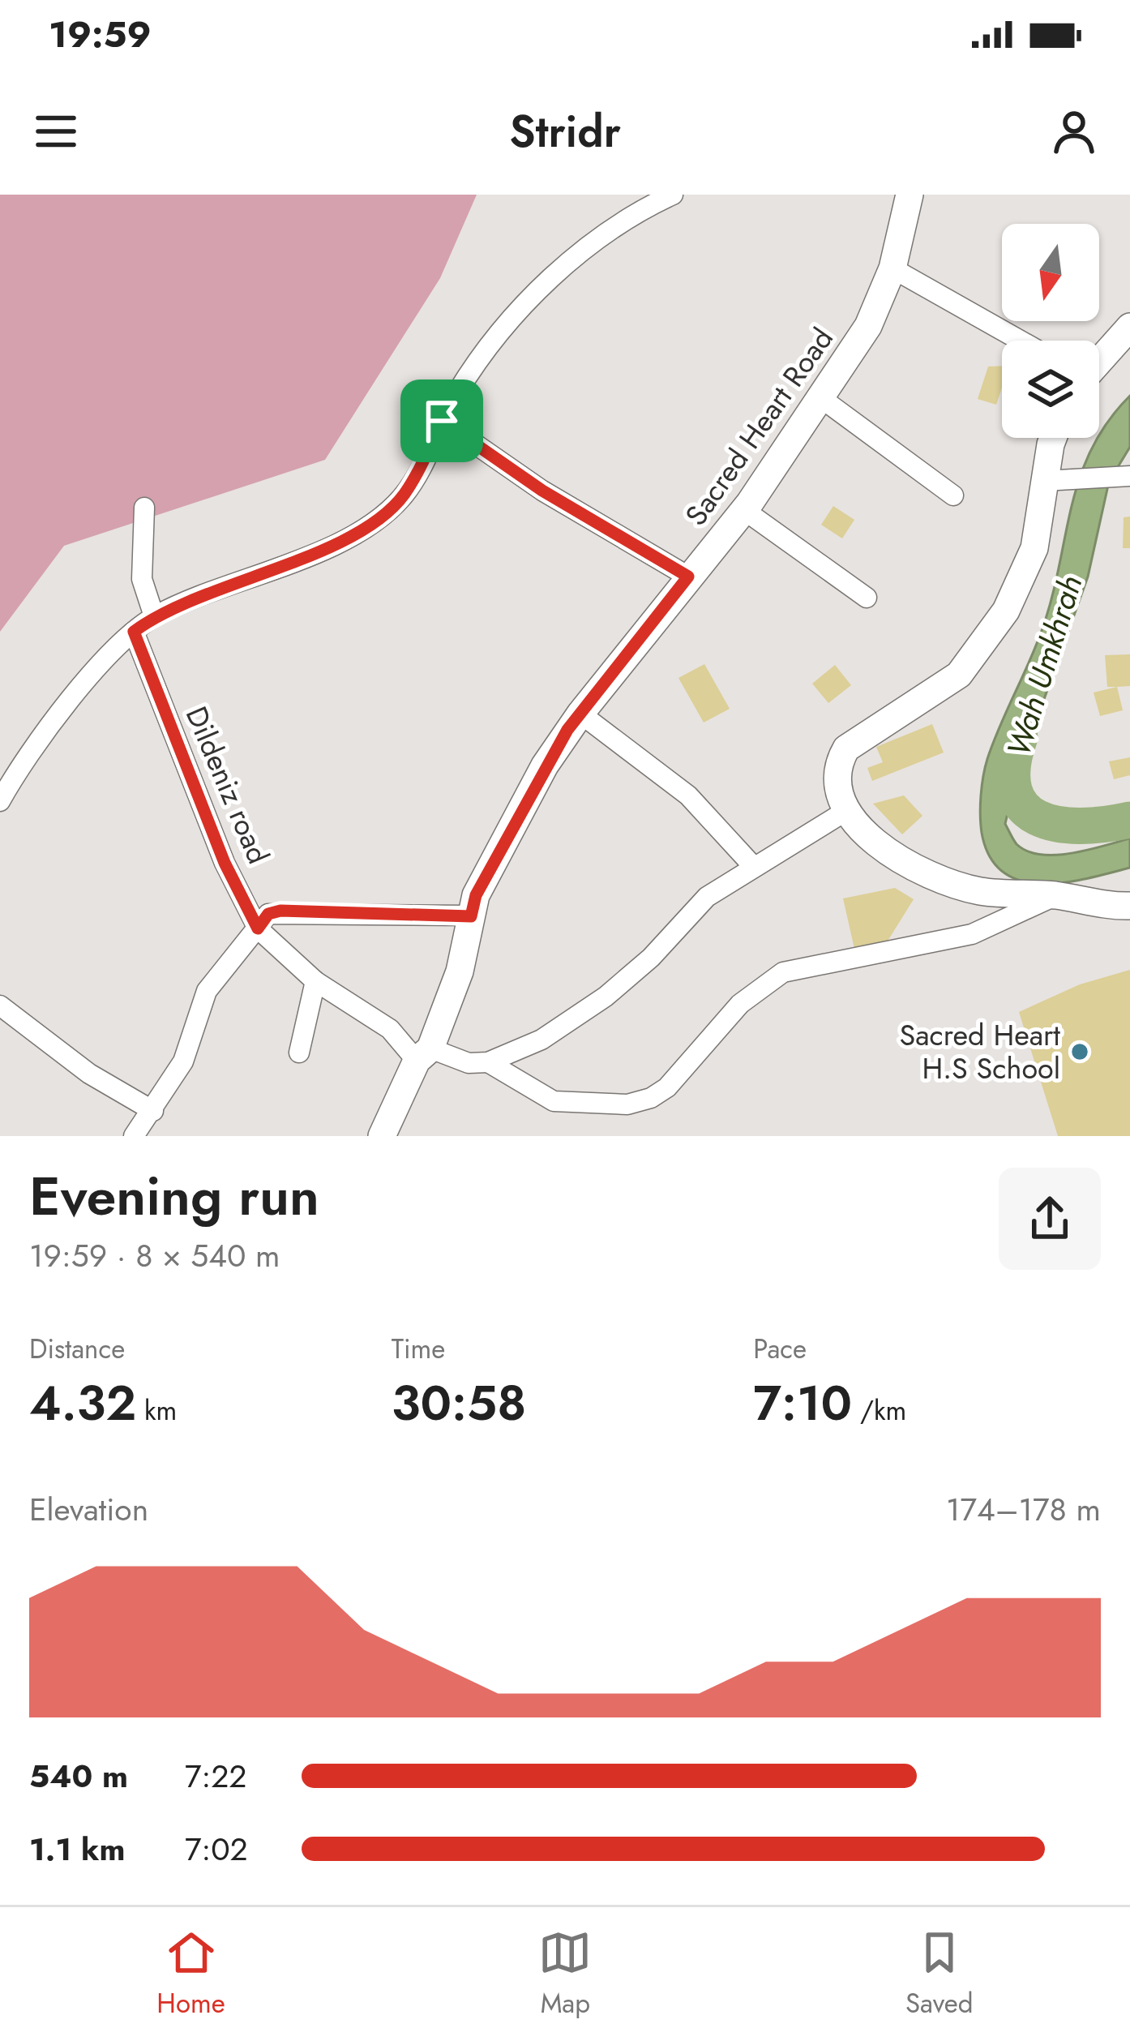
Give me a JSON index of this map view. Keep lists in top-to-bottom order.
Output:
{
  "streets": {
    "street": ["Sacred Heart Road", "Dildeniz road"]
  },
  "crossings": [
    ["Sacred Heart Road", "Dildeniz road"]
  ],
  "water": ["Wah Umkhrah"],
  "places": ["Sacred Heart H.S School"],
  "north": "bottom",
  "page": {
    "status": "19:59",
    "header": "Stridr",
    "heading": ["Evening run", "19:59 · 8 × 540 m"],
    "stats": [
      ["Distance", "4.32 km"],
      ["Time", "30:58"],
      ["Pace", "7:10 /km"]
    ],
    "chart": ["Elevation", "174–178 m"],
    "list": [
      {
        "name": "540 m",
        "note": "7:22"
      },
      {
        "name": "1.1 km",
        "note": "7:02"
      }
    ],
    "tabs": ["Home", "Map", "Saved"]
  }
}
